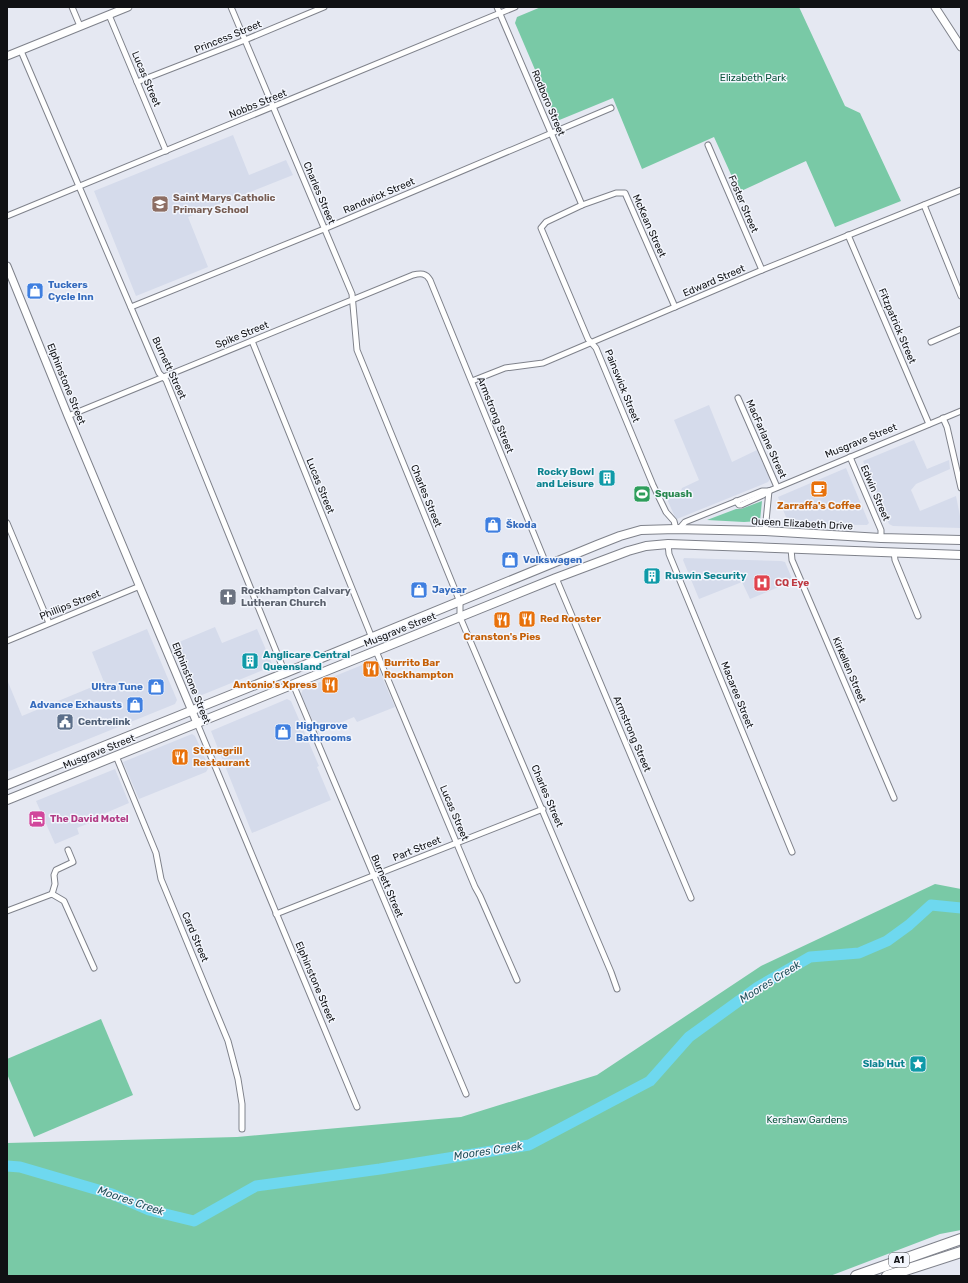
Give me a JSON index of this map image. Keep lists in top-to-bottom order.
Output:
{
  "streets": {
    "highway": ["A1"],
    "main road": ["Musgrave Street", "Queen Elizabeth Drive"],
    "street": [
      "Princess Street",
      "Lucas Street",
      "Rodboro Street",
      "Nobbs Street",
      "Charles Street",
      "Randwick Street",
      "Foster Street",
      "McKean Street",
      "Edward Street",
      "Fitzpatrick Street",
      "Spike Street",
      "Burnett Street",
      "Elphinstone Street",
      "Painswick Street",
      "Armstrong Street",
      "MacFarlane Street",
      "Edwin Street",
      "Phillips Street",
      "Kirkellen Street",
      "Macaree Street",
      "Part Street",
      "Card Street"
    ]
  },
  "crossings": [
    ["Princess Street", "Lucas Street"],
    ["Princess Street", "Charles Street"],
    ["Lucas Street", "Nobbs Street"],
    ["Lucas Street", "Spike Street"],
    ["Lucas Street", "Musgrave Street"],
    ["Lucas Street", "Part Street"],
    ["Rodboro Street", "Nobbs Street"],
    ["Rodboro Street", "Randwick Street"],
    ["Rodboro Street", "McKean Street"],
    ["Nobbs Street", "Charles Street"],
    ["Nobbs Street", "Burnett Street"],
    ["Charles Street", "Randwick Street"],
    ["Charles Street", "Spike Street"],
    ["Charles Street", "Musgrave Street"],
    ["Charles Street", "Part Street"],
    ["Randwick Street", "Burnett Street"],
    ["Foster Street", "Edward Street"],
    ["McKean Street", "Edward Street"],
    ["McKean Street", "Painswick Street"],
    ["Edward Street", "Fitzpatrick Street"],
    ["Edward Street", "Painswick Street"],
    ["Edward Street", "Armstrong Street"],
    ["Fitzpatrick Street", "Musgrave Street"],
    ["Spike Street", "Burnett Street"],
    ["Spike Street", "Elphinstone Street"],
    ["Spike Street", "Armstrong Street"],
    ["Burnett Street", "Musgrave Street"],
    ["Burnett Street", "Part Street"],
    ["Elphinstone Street", "Musgrave Street"],
    ["Elphinstone Street", "Phillips Street"],
    ["Elphinstone Street", "Part Street"],
    ["Painswick Street", "Musgrave Street"],
    ["Painswick Street", "Queen Elizabeth Drive"],
    ["Armstrong Street", "Musgrave Street"],
    ["MacFarlane Street", "Musgrave Street"],
    ["Musgrave Street", "Edwin Street"],
    ["Musgrave Street", "Queen Elizabeth Drive"],
    ["Musgrave Street", "Macaree Street"],
    ["Musgrave Street", "Card Street"],
    ["Edwin Street", "Queen Elizabeth Drive"]
  ],
  "water": ["Moores Creek"],
  "parks": ["Elizabeth Park", "Kershaw Gardens"],
  "places": {
    "school or university": ["Saint Marys Catholic Primary School"],
    "shop": [
      "Tuckers Cycle Inn",
      "Škoda",
      "Volkswagen",
      "Jaycar",
      "Ultra Tune",
      "Advance Exhausts",
      "Highgrove Bathrooms"
    ],
    "building": ["Rocky Bowl and Leisure", "Ruswin Security", "Anglicare Central Queensland"],
    "cafe": ["Zarraffa's Coffee"],
    "sports": ["Squash"],
    "hospital": ["CQ Eye"],
    "church": ["Rockhampton Calvary Lutheran Church"],
    "restaurant": [
      "Red Rooster",
      "Cranston's Pies",
      "Burrito Bar Rockhampton",
      "Antonio's Xpress",
      "Stonegrill Restaurant"
    ],
    "public building": ["Centrelink"],
    "hotel": ["The David Motel"],
    "place": ["Slab Hut"]
  }
}
